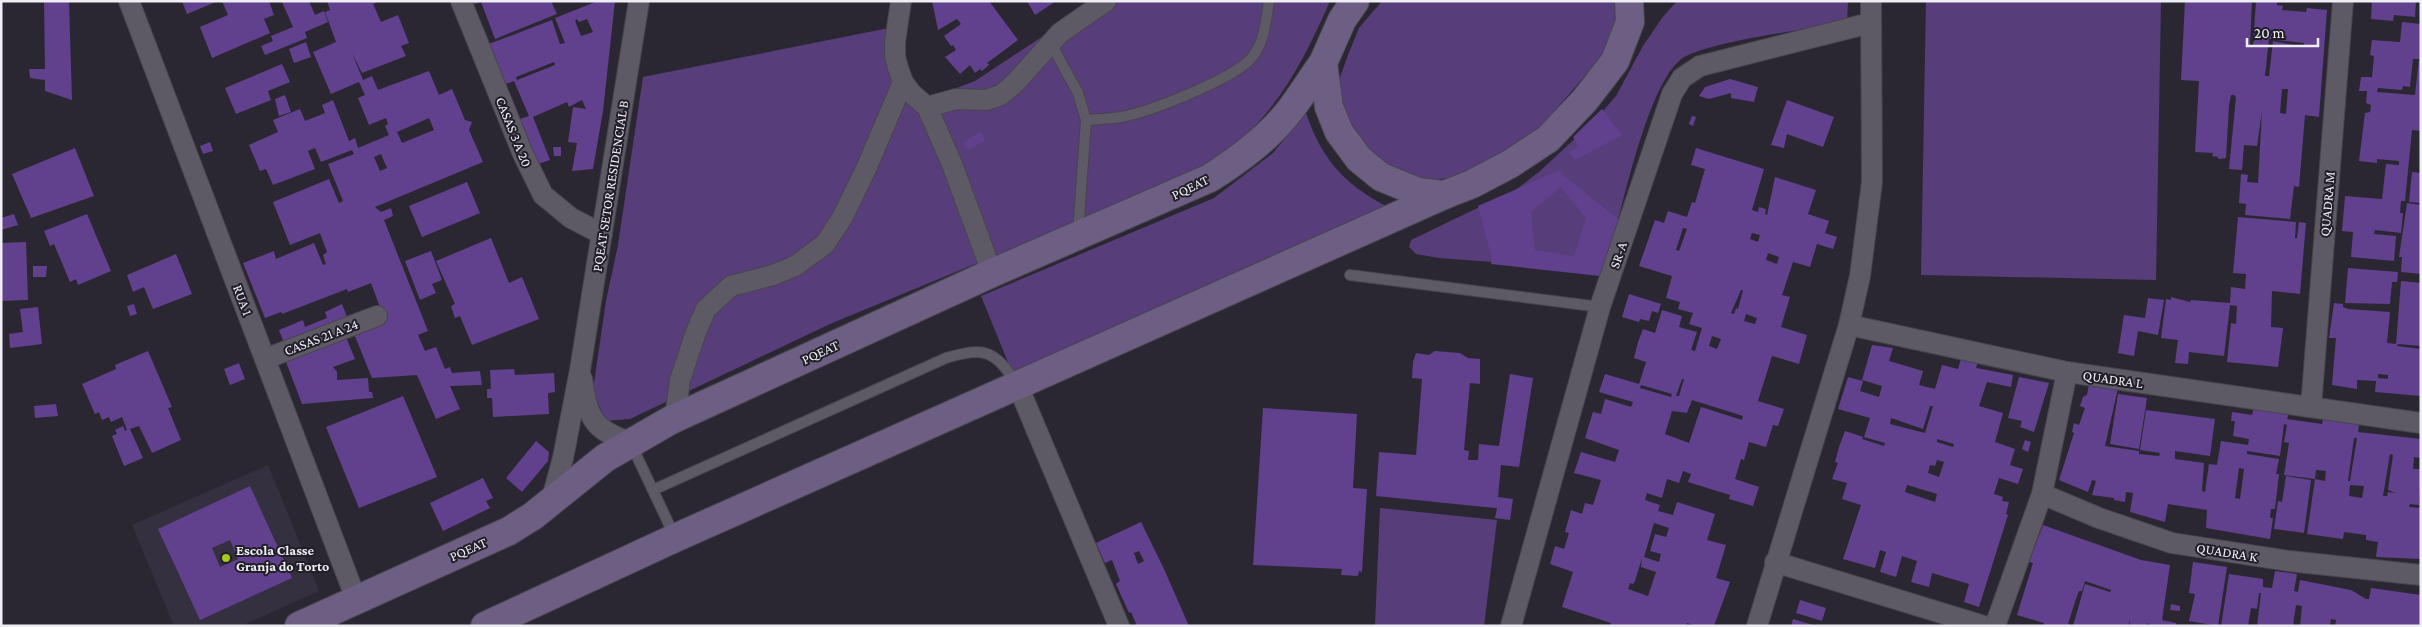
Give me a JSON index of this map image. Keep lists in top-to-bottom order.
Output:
{
  "streets": {
    "street": [
      "CASAS 3 A 20",
      "PQEAT SETOR RESIDENCIAL B",
      "PQEAT",
      "QUADRA M",
      "SR-A",
      "RUA 1",
      "CASAS 21 A 24",
      "QUADRA L",
      "QUADRA K"
    ]
  },
  "crossings": [
    ["CASAS 3 A 20", "PQEAT SETOR RESIDENCIAL B"],
    ["PQEAT SETOR RESIDENCIAL B", "PQEAT"],
    ["PQEAT", "RUA 1"],
    ["QUADRA M", "QUADRA L"],
    ["RUA 1", "CASAS 21 A 24"],
    ["QUADRA L", "QUADRA K"]
  ],
  "places": ["Escola Classe Granja do Torto"],
  "scale_bar": "20 m"
}
